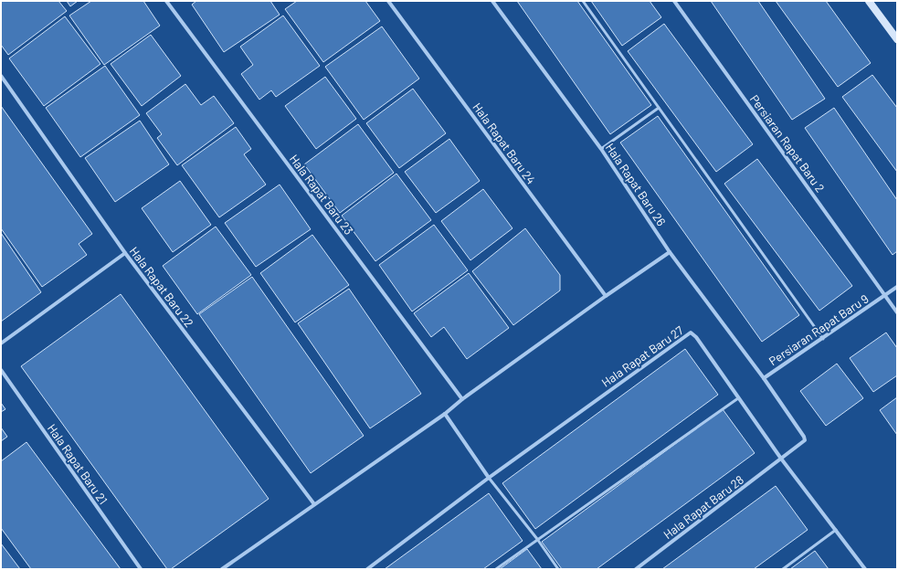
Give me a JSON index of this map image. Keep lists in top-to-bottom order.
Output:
{
  "streets": {
    "street": [
      "Hala Rapat Baru 24",
      "Persiaran Rapat Baru 2",
      "Hala Rapat Baru 26",
      "Hala Rapat Baru 23",
      "Hala Rapat Baru 22",
      "Persiaran Rapat Baru 9",
      "Hala Rapat Baru 27",
      "Hala Rapat Baru 21",
      "Hala Rapat Baru 28"
    ]
  },
  "crossings": [
    ["Persiaran Rapat Baru 2", "Persiaran Rapat Baru 9"],
    ["Hala Rapat Baru 26", "Persiaran Rapat Baru 9"],
    ["Persiaran Rapat Baru 9", "Hala Rapat Baru 27"],
    ["Persiaran Rapat Baru 9", "Hala Rapat Baru 28"],
    ["Hala Rapat Baru 27", "Hala Rapat Baru 28"]
  ]
}
